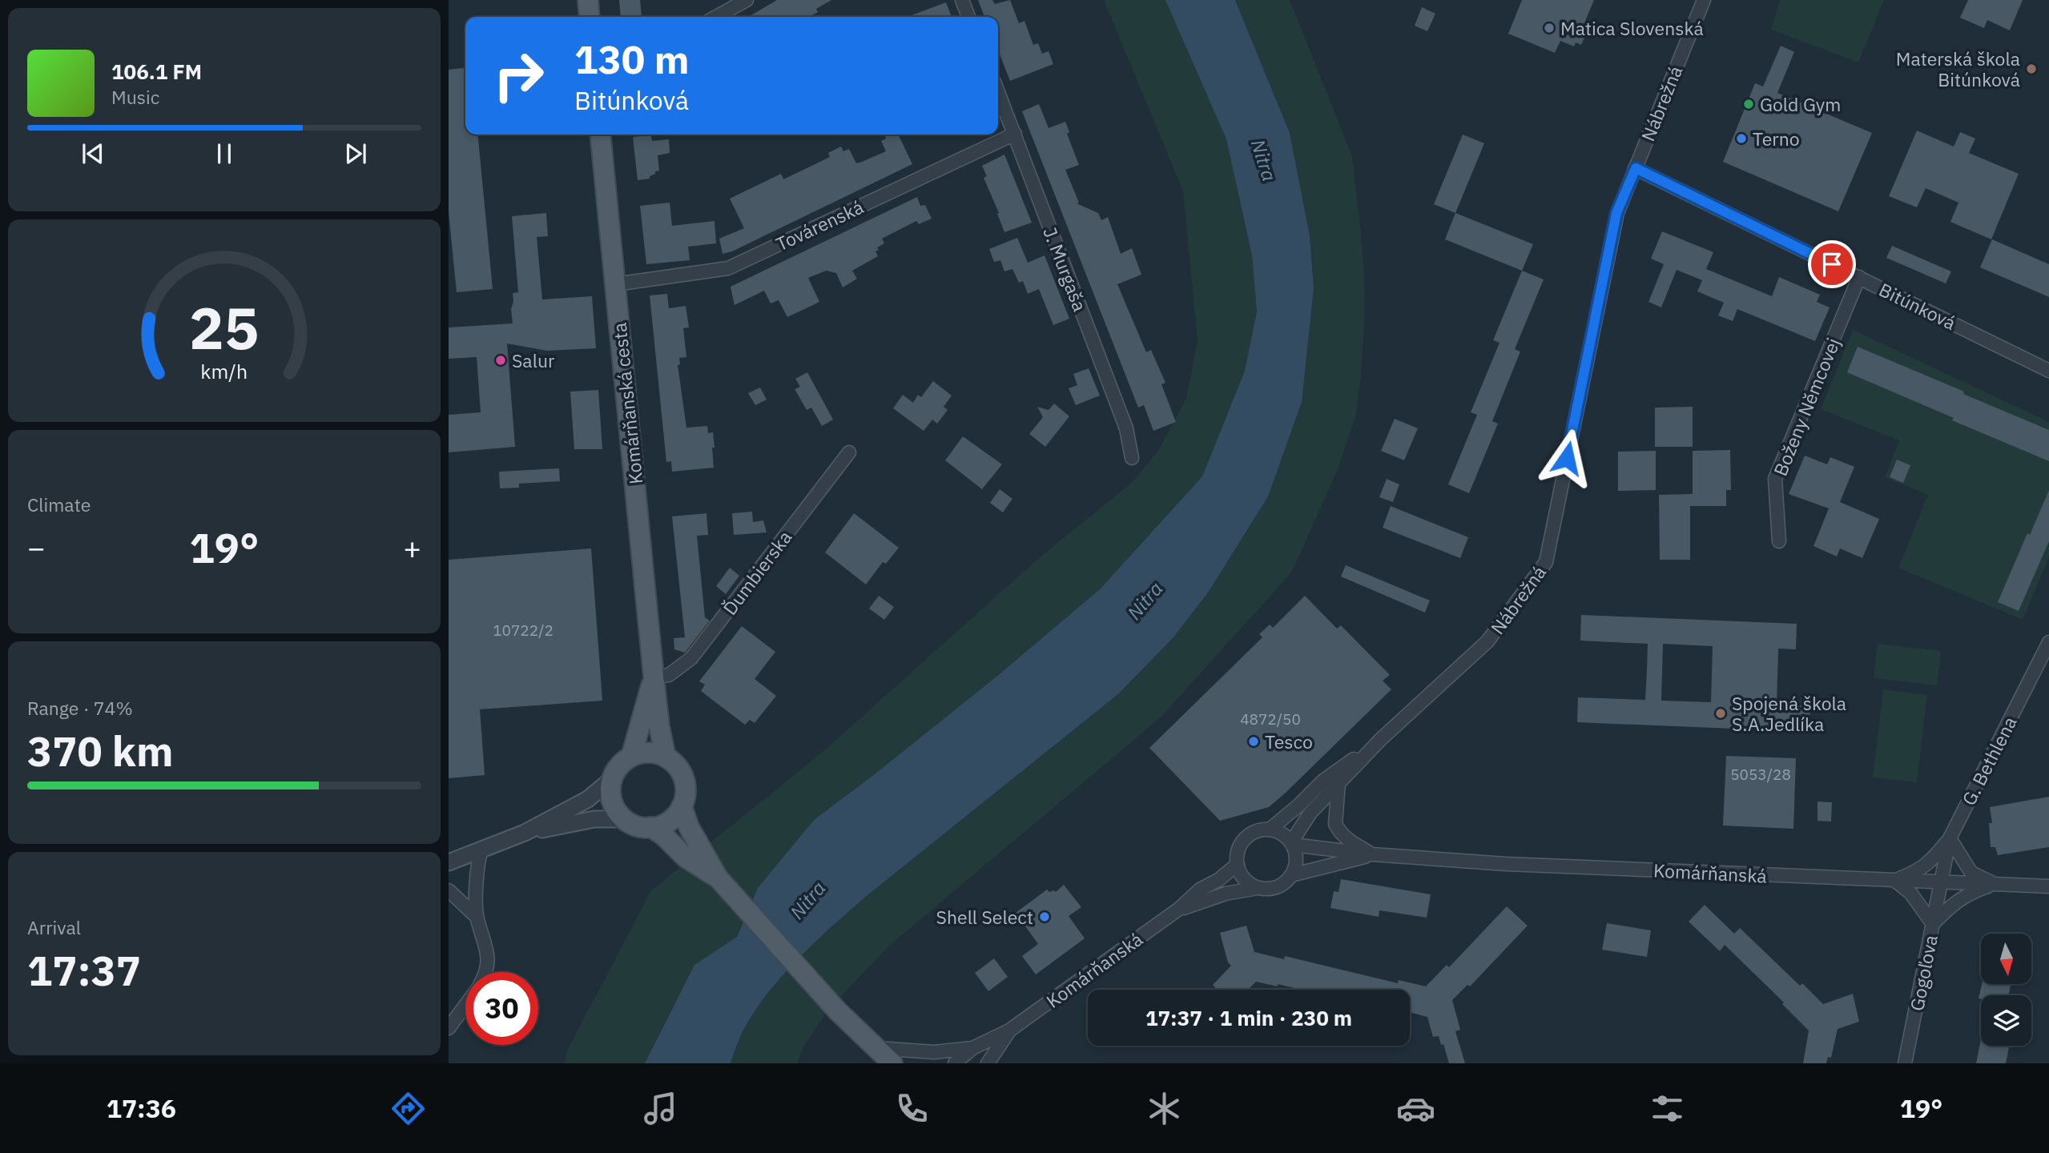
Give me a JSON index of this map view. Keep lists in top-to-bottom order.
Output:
{
  "streets": {
    "main road": ["Komárňanská cesta"],
    "street": [
      "Nábrežná",
      "Továrenská",
      "J. Murgaša",
      "Bitúnková",
      "Boženy Němcovej",
      "Ďumbierska",
      "G. Bethlena",
      "Komárňanská",
      "Gogoľova"
    ]
  },
  "crossings": [
    ["Nábrežná", "Bitúnková"],
    ["Nábrežná", "Komárňanská"],
    ["Továrenská", "J. Murgaša"],
    ["Továrenská", "Komárňanská cesta"],
    ["Bitúnková", "Boženy Němcovej"],
    ["Komárňanská cesta", "Ďumbierska"],
    ["G. Bethlena", "Komárňanská"],
    ["G. Bethlena", "Gogoľova"],
    ["Komárňanská", "Gogoľova"]
  ],
  "water": ["Nitra"],
  "places": [
    "Matica Slovenská",
    "Materská škola Bitúnková",
    "Gold Gym",
    "Terno",
    "Salur",
    "Spojená škola S.A.Jedlíka",
    "Tesco",
    "Shell Select"
  ],
  "house_numbers": ["10722/2", "4872/50", "5053/28"],
  "north": "bottom",
  "page": {
    "turn": ["130 m", "Bitúnková"],
    "song": ["106.1 FM", "Music"],
    "tile": [
      "Climate",
      ["Range · 74%", "370 km"],
      ["Arrival", "17:37"]
    ],
    "heat": ["−", "19°", "+"],
    "limit": "30",
    "trip": "17:37 · 1 min · 230 m",
    "tabs": ["17:36", "19°"],
    "gauge": ["25", "km/h"]
  }
}
